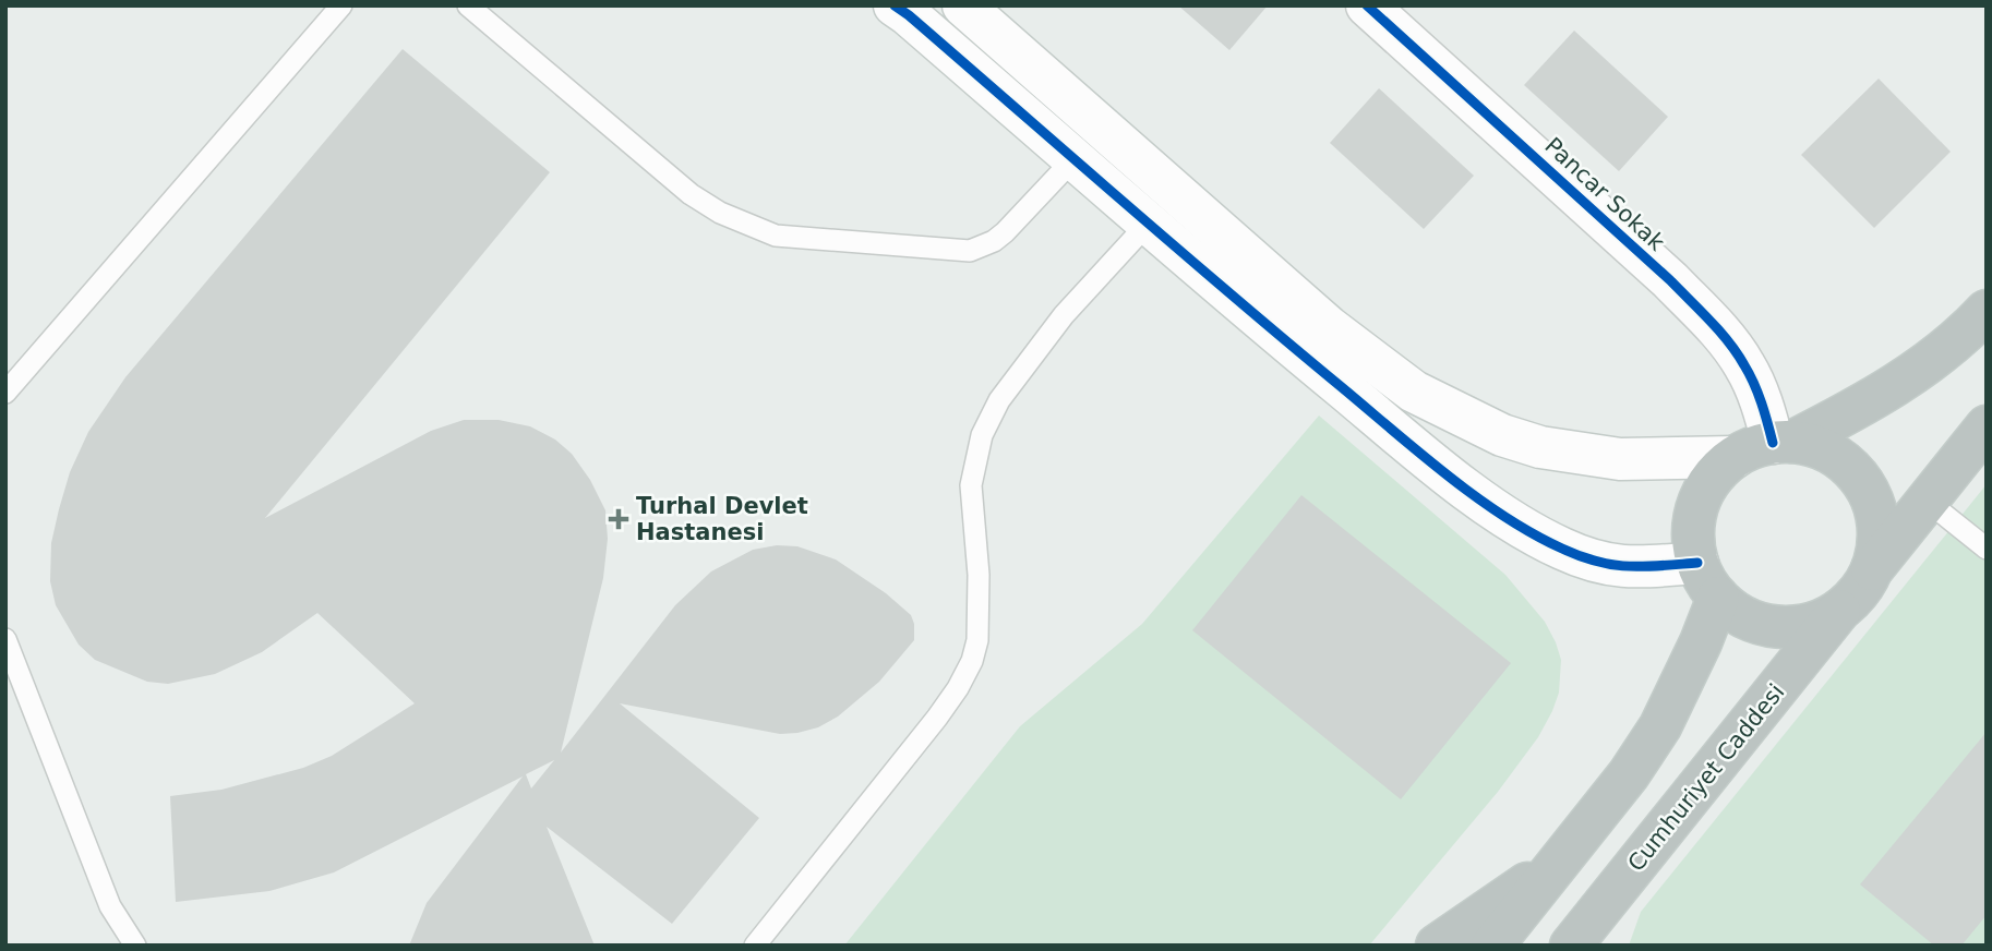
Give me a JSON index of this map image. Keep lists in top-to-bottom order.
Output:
{
  "streets": {
    "highway": ["Cumhuriyet Caddesi"],
    "street": ["Pancar Sokak"]
  },
  "crossings": [
    ["Pancar Sokak", "Cumhuriyet Caddesi"]
  ],
  "places": {
    "health": ["Turhal Devlet Hastanesi"]
  }
}
